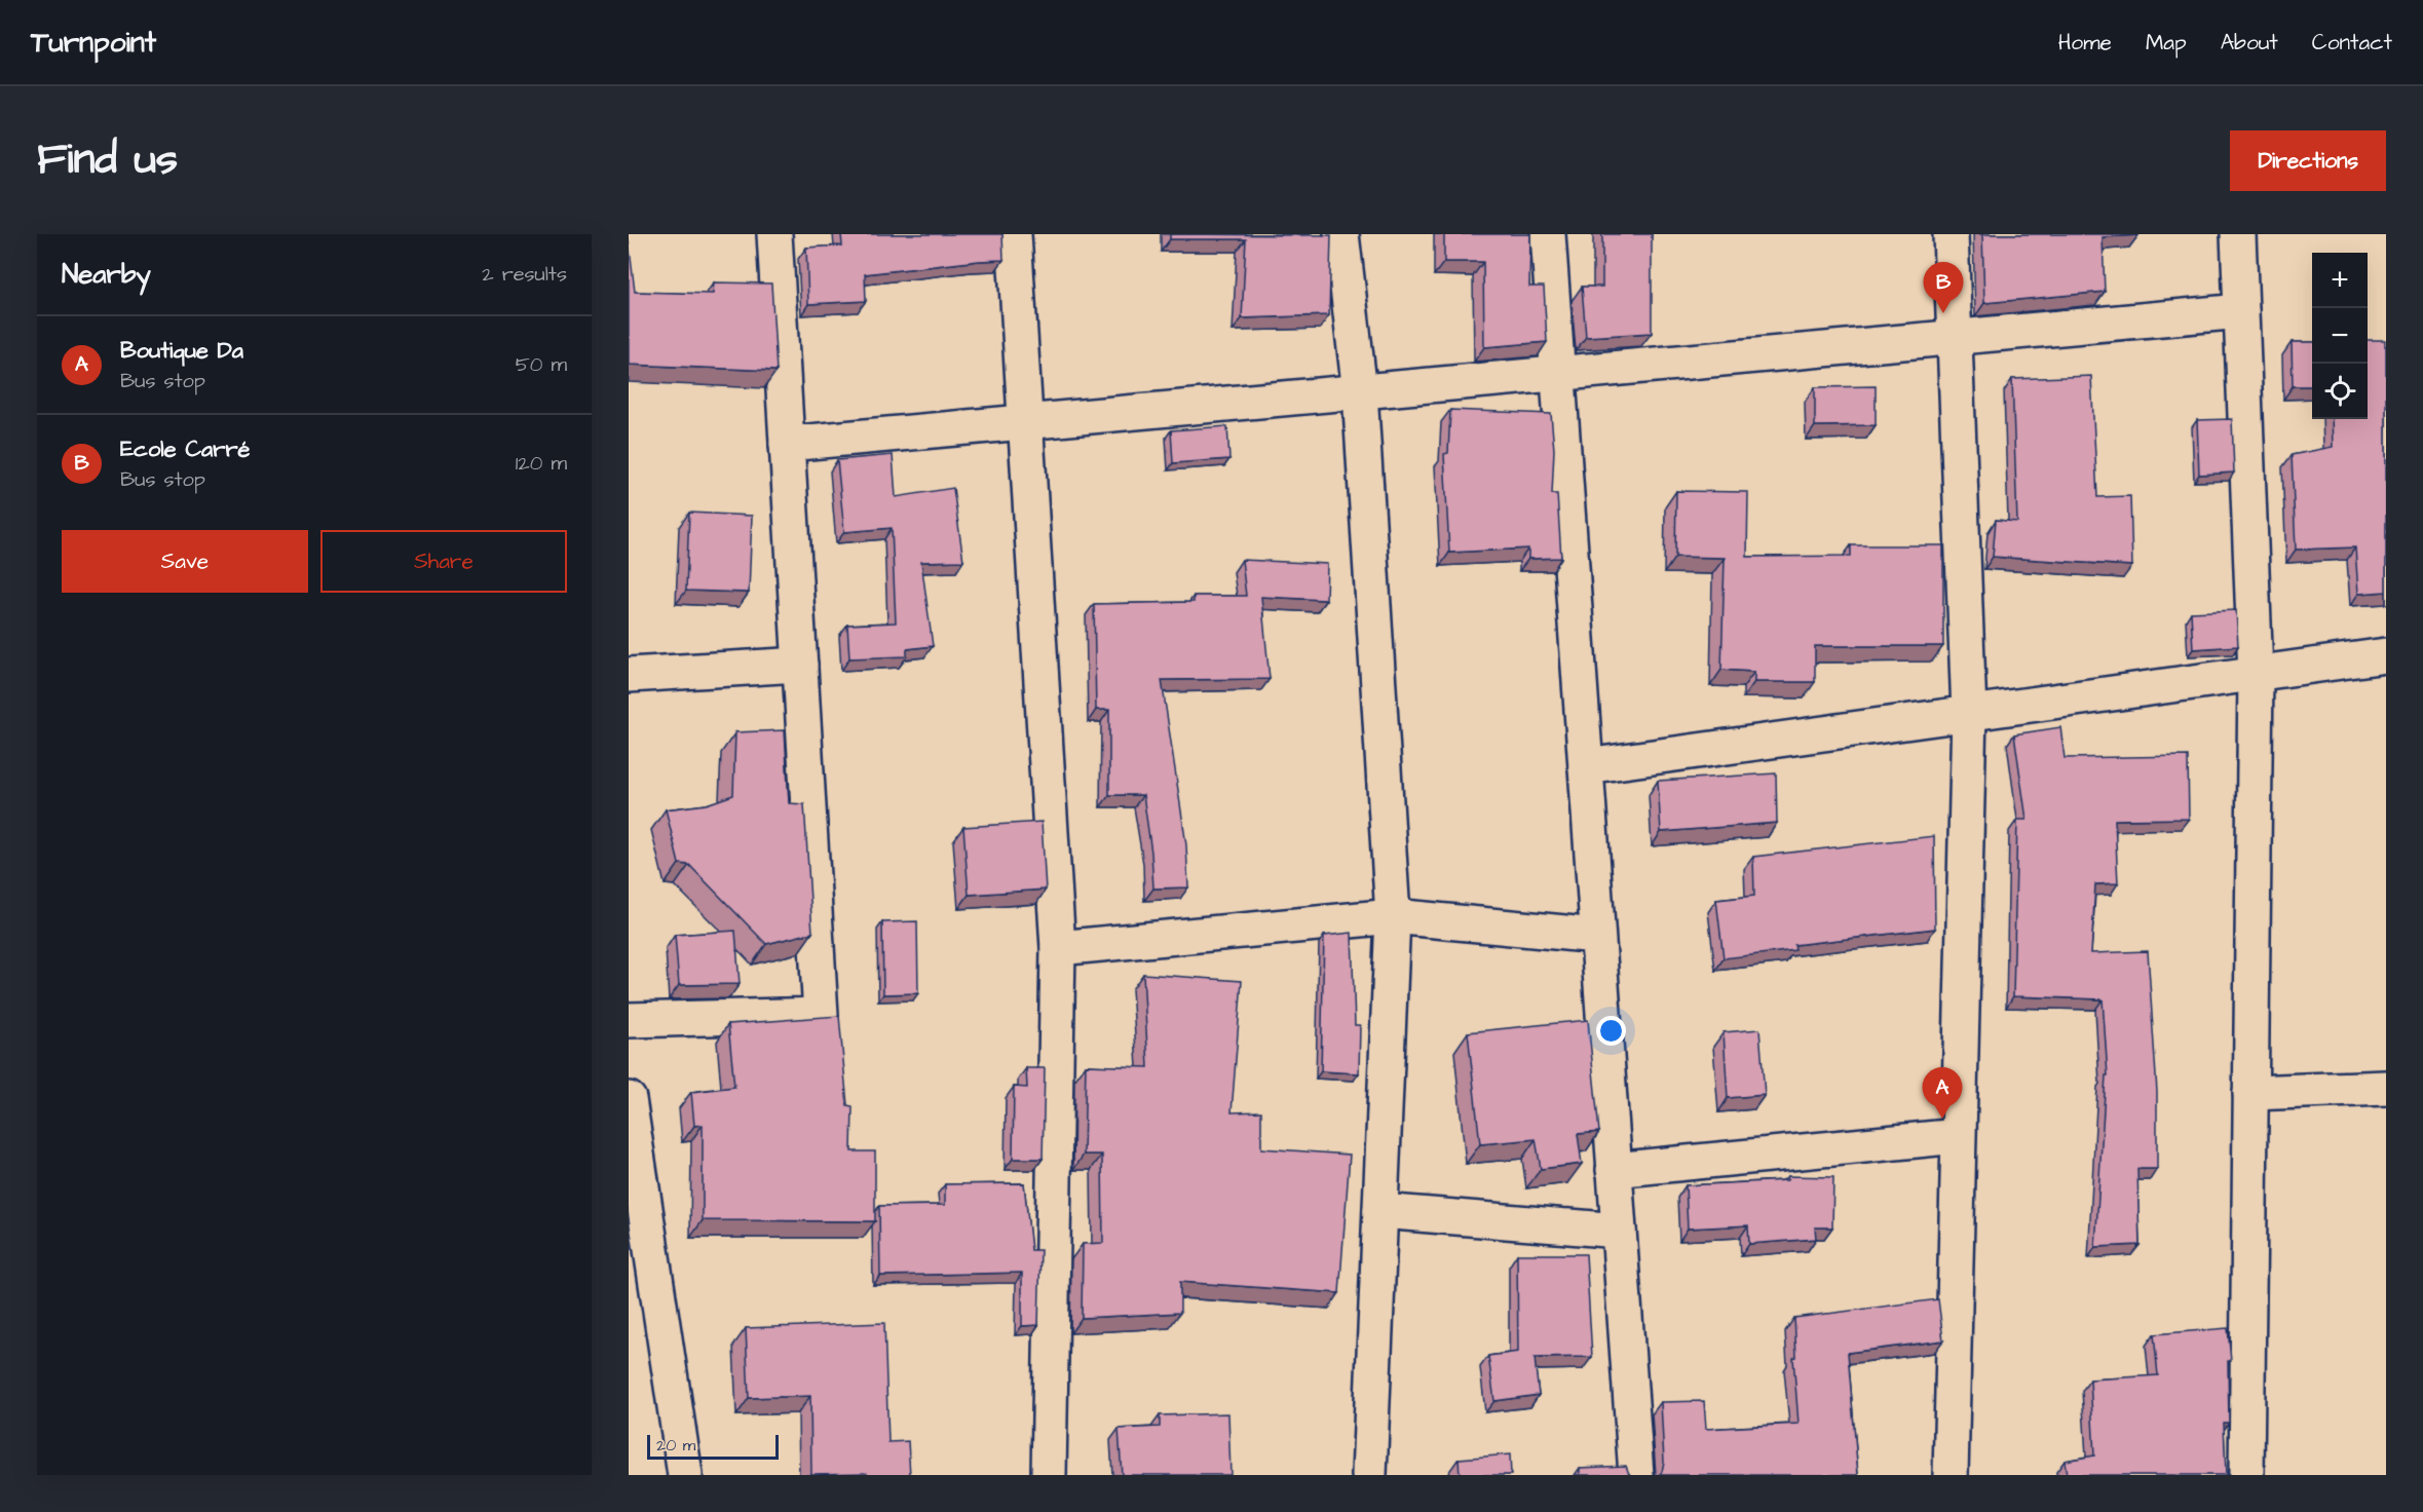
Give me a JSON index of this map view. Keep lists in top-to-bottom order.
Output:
{
  "scale_bar": "20 m",
  "page": {
    "header": "Turnpoint",
    "nav": [
      "Home",
      "Map",
      "About",
      "Contact"
    ],
    "title": "Find us",
    "buttons": [
      "Directions",
      ["Save", "Share"]
    ],
    "heading": ["Nearby", "2 results"],
    "map_buttons": ["+", "−"],
    "pins": ["B", "A"],
    "list": [
      {
        "mark": "A",
        "name": "Boutique Da",
        "note": "Bus stop",
        "value": "50 m"
      },
      {
        "mark": "B",
        "name": "Ecole Carré",
        "note": "Bus stop",
        "value": "120 m"
      }
    ],
    "scale": "20 m"
  }
}
